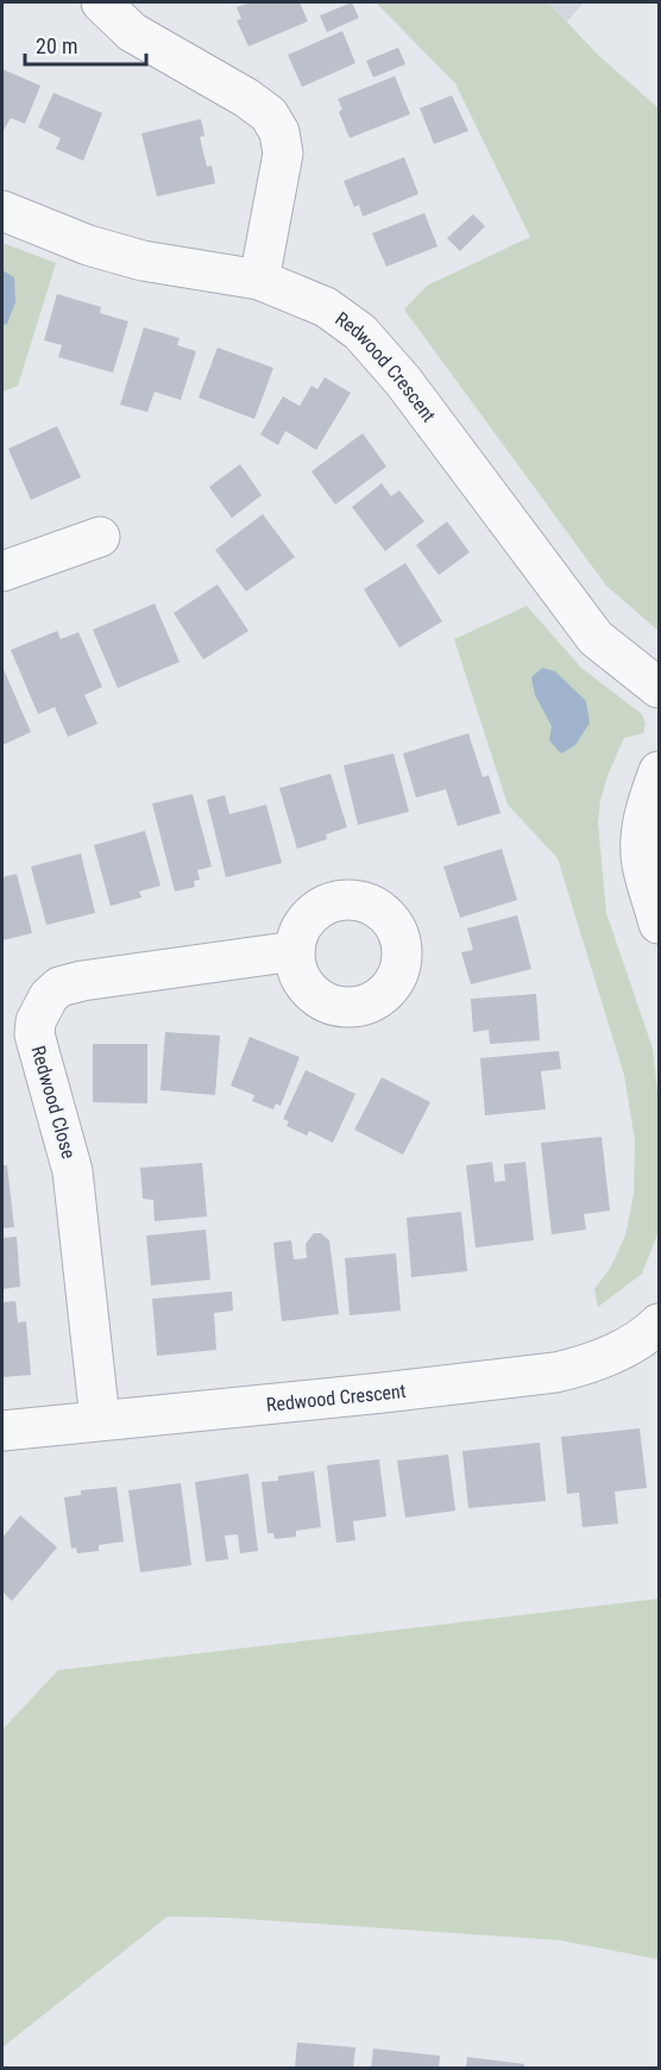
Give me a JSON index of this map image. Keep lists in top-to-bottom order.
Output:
{
  "streets": {
    "street": ["Redwood Crescent", "Redwood Close"]
  },
  "crossings": [
    ["Redwood Crescent", "Redwood Close"]
  ],
  "scale_bar": "20 m"
}
